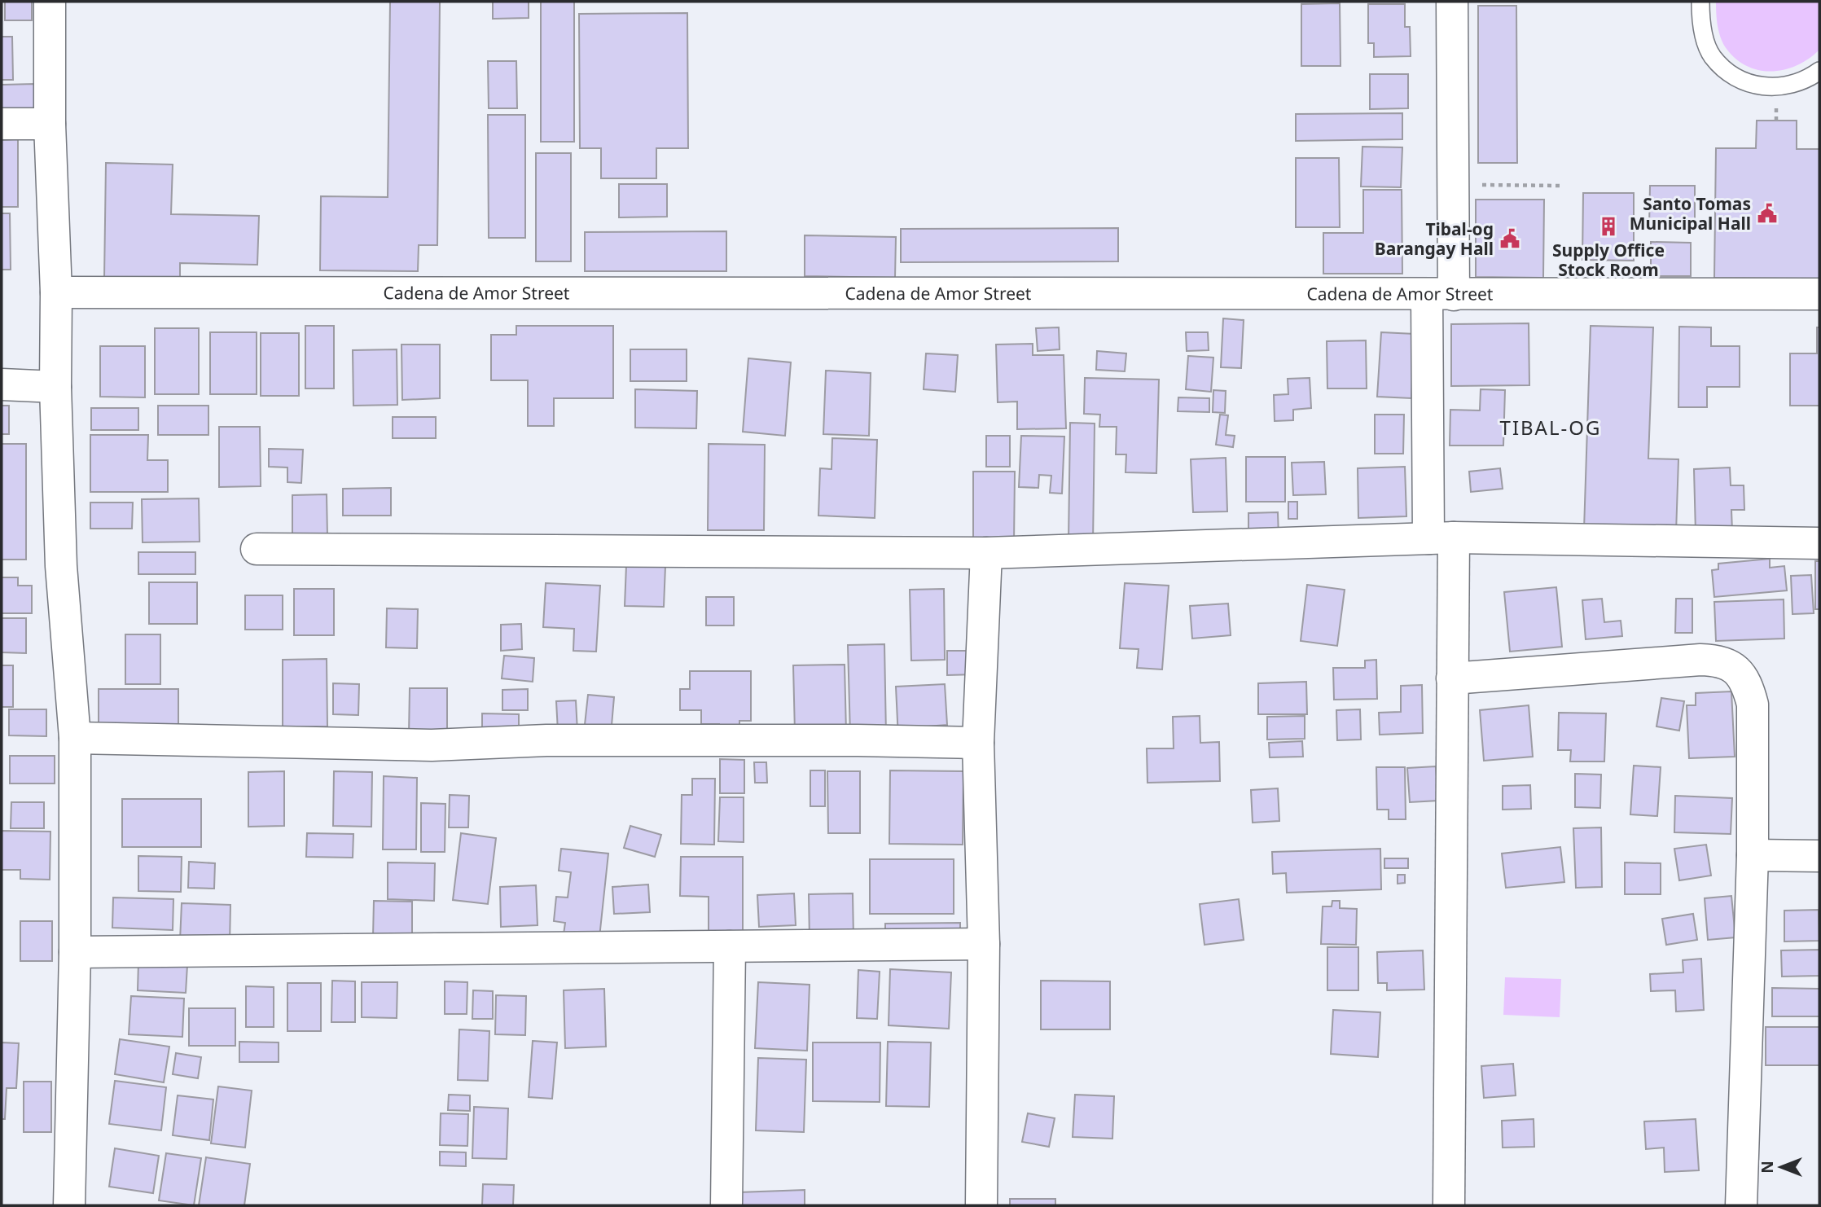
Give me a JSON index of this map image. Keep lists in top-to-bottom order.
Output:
{
  "streets": {
    "street": ["Cadena de Amor Street"]
  },
  "districts": ["TIBAL-OG"],
  "places": {
    "public building": ["Santo Tomas Municipal Hall", "Tibal-og Barangay Hall"],
    "building": ["Supply Office Stock Room"]
  },
  "north": "left"
}
